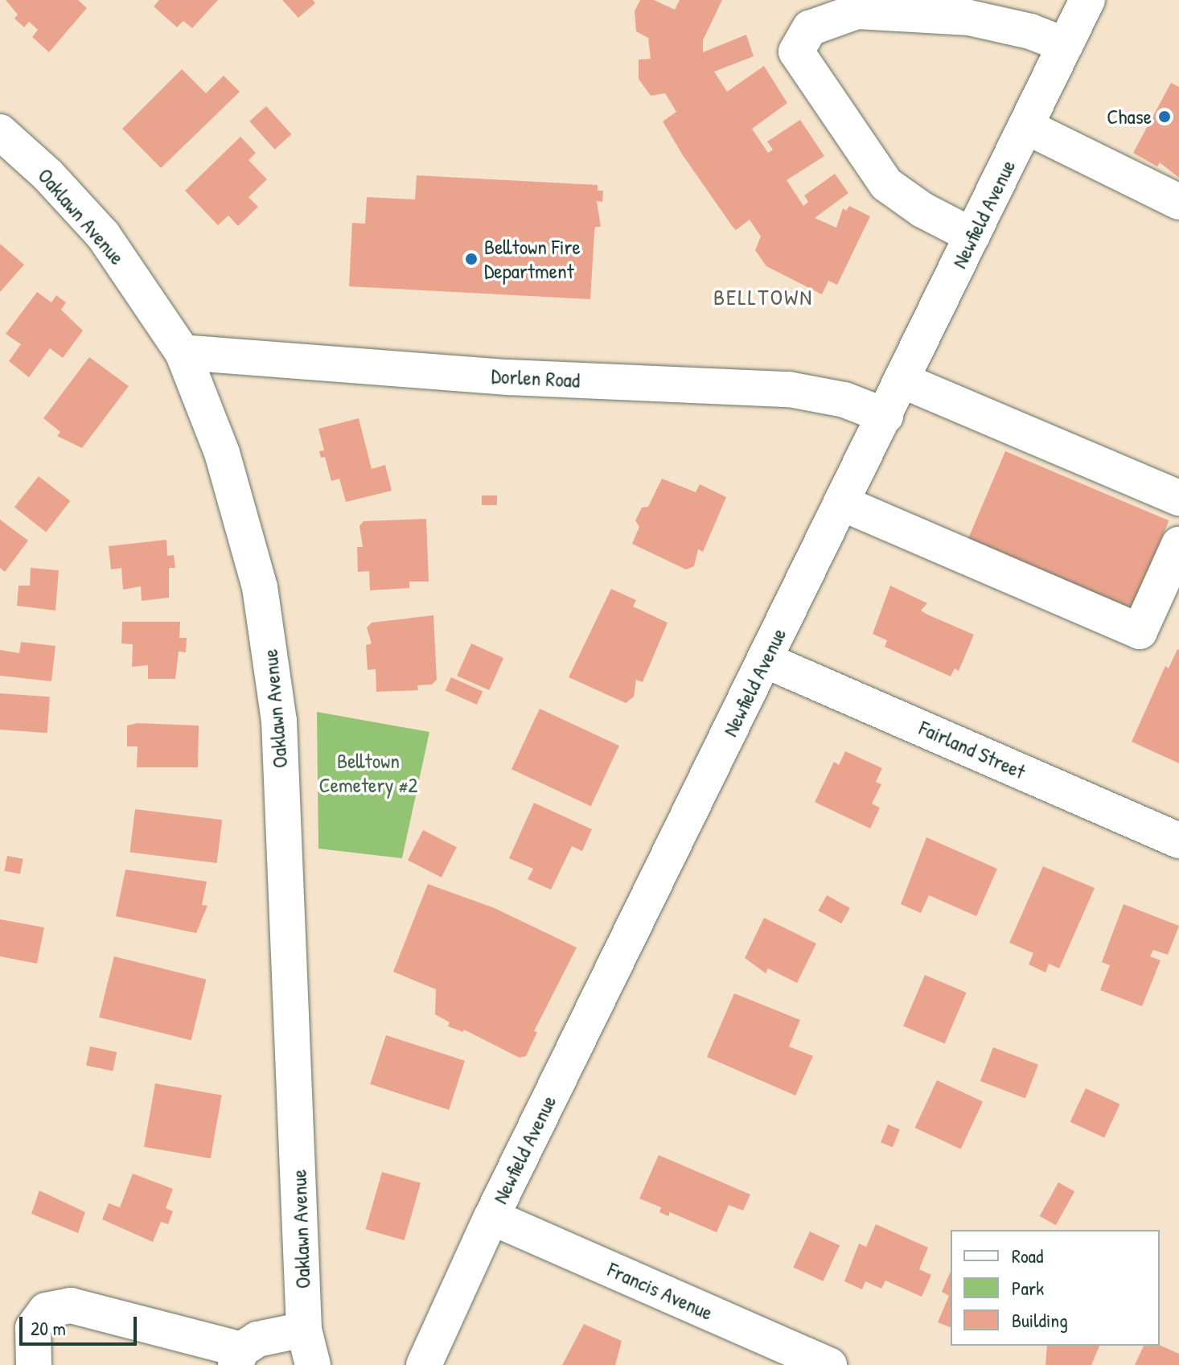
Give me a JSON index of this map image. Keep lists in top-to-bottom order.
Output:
{
  "streets": {
    "street": [
      "Newfield Avenue",
      "Oaklawn Avenue",
      "Dorlen Road",
      "Fairland Street",
      "Francis Avenue"
    ]
  },
  "crossings": [
    ["Newfield Avenue", "Dorlen Road"],
    ["Newfield Avenue", "Fairland Street"],
    ["Newfield Avenue", "Francis Avenue"],
    ["Oaklawn Avenue", "Dorlen Road"]
  ],
  "districts": ["BELLTOWN"],
  "parks": ["Belltown Cemetery #2"],
  "places": ["Chase", "Belltown Fire Department"],
  "legend": ["Road", "Park", "Building"],
  "scale_bar": "20 m"
}
